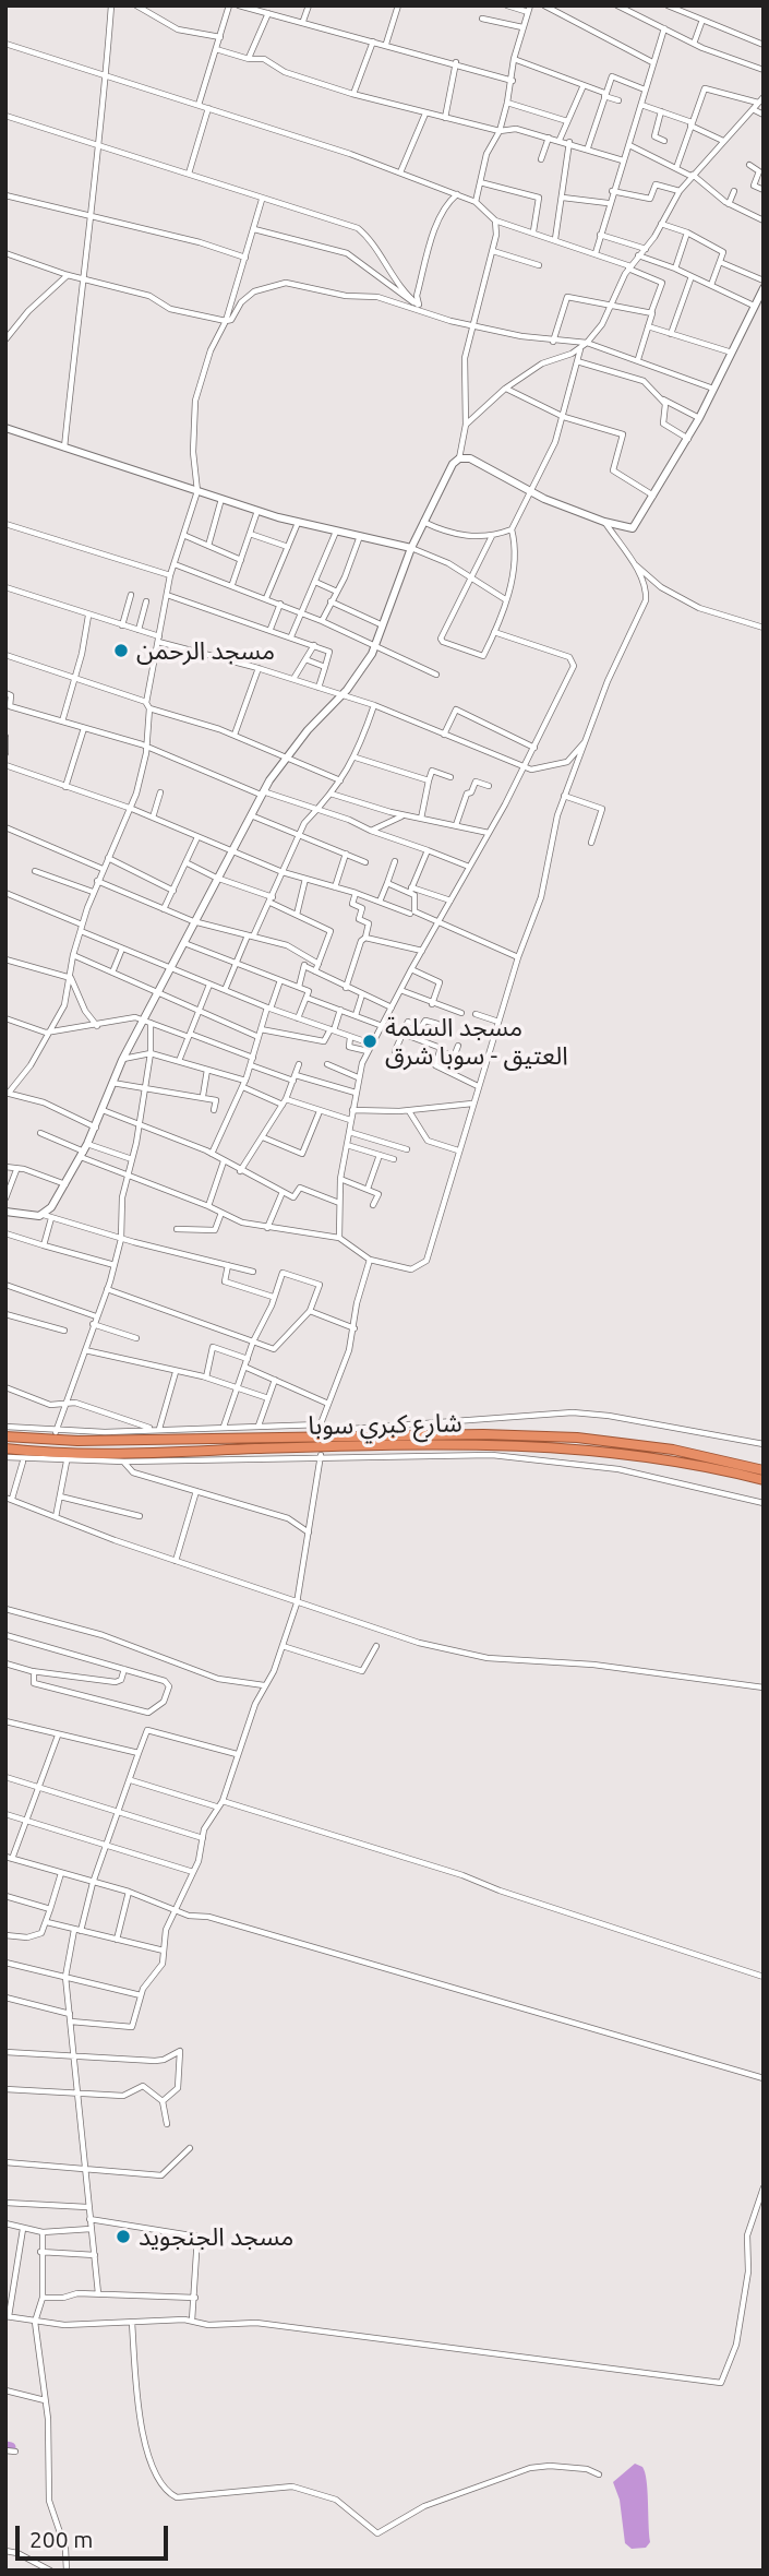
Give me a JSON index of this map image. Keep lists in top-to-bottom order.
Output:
{
  "streets": {
    "highway": ["شارع كبري سوبا"]
  },
  "places": ["مسجد الرحمن", "مسجد السلمة العتيق - سوبا شرق", "مسجد الجنجويد"],
  "scale_bar": "200 m"
}
